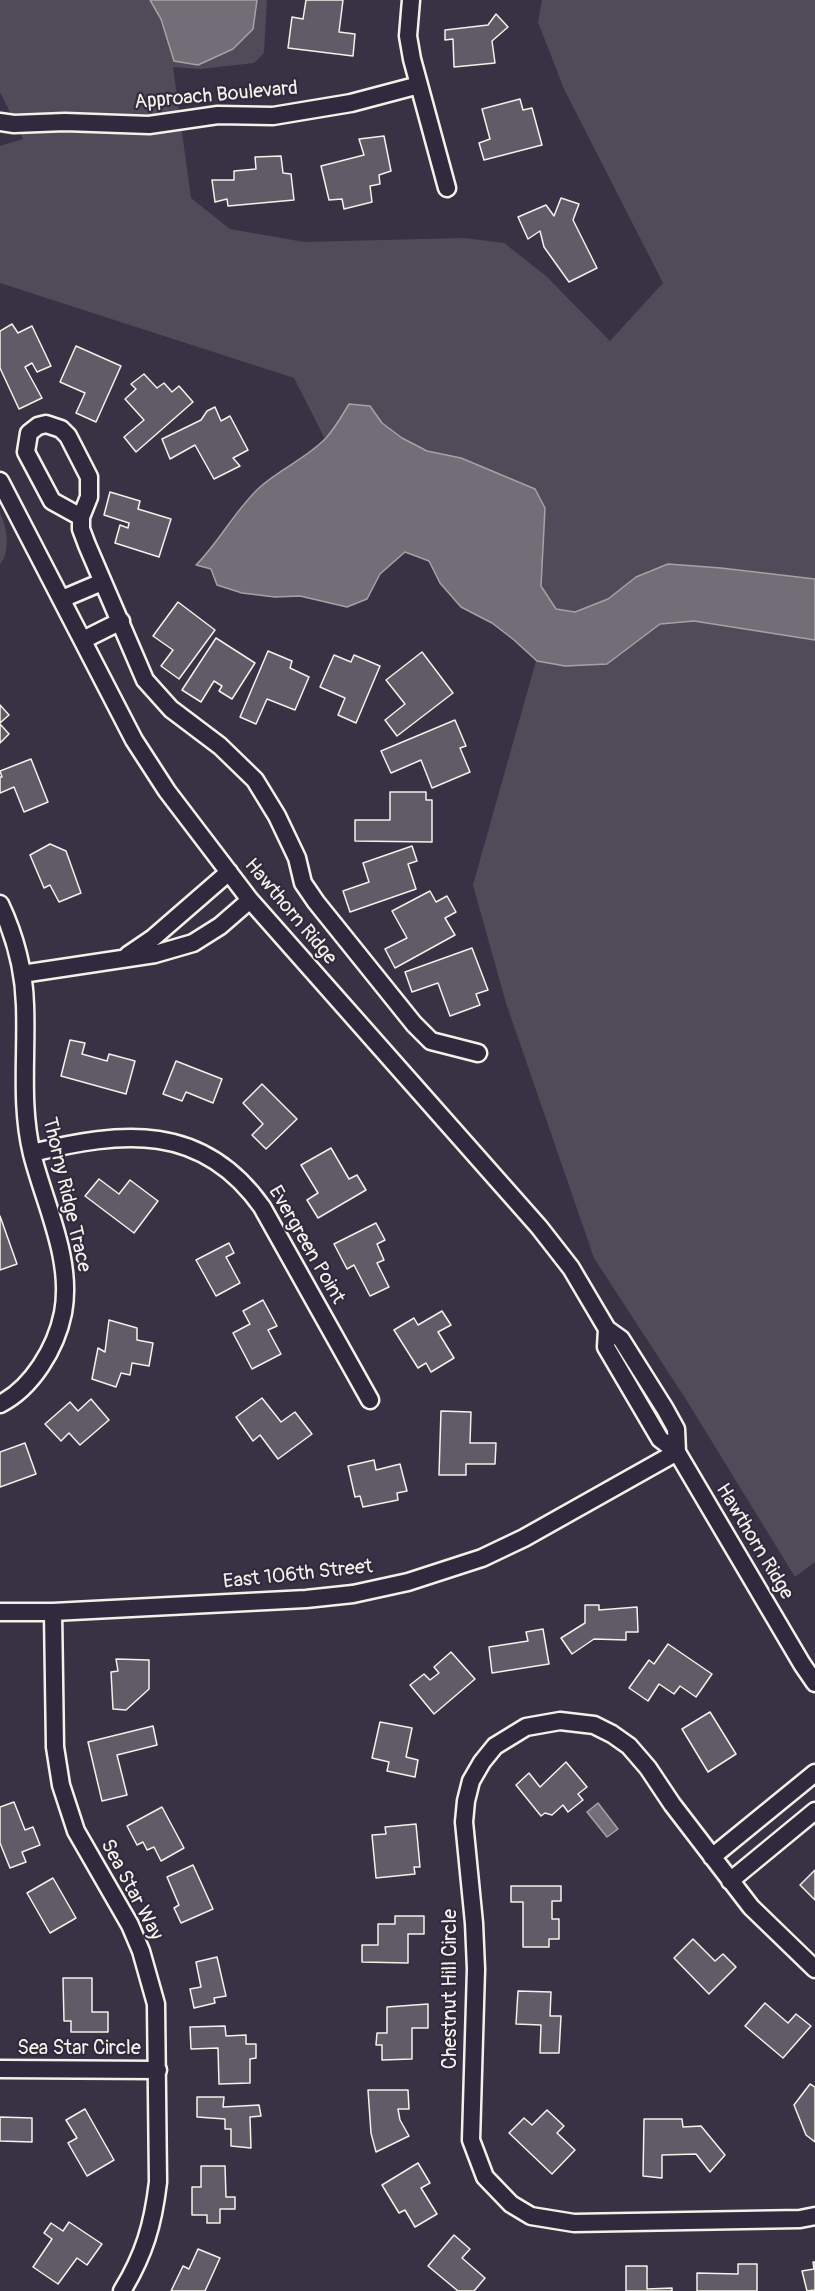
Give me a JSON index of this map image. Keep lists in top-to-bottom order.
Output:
{
  "streets": {
    "street": [
      "Approach Boulevard",
      "Hawthorn Ridge",
      "Thorny Ridge Trace",
      "Evergreen Point",
      "East 106th Street",
      "Sea Star Way",
      "Chestnut Hill Circle",
      "Sea Star Circle"
    ]
  },
  "crossings": [
    ["Hawthorn Ridge", "East 106th Street"],
    ["Thorny Ridge Trace", "Evergreen Point"],
    ["East 106th Street", "Sea Star Way"],
    ["Sea Star Way", "Sea Star Circle"]
  ]
}
